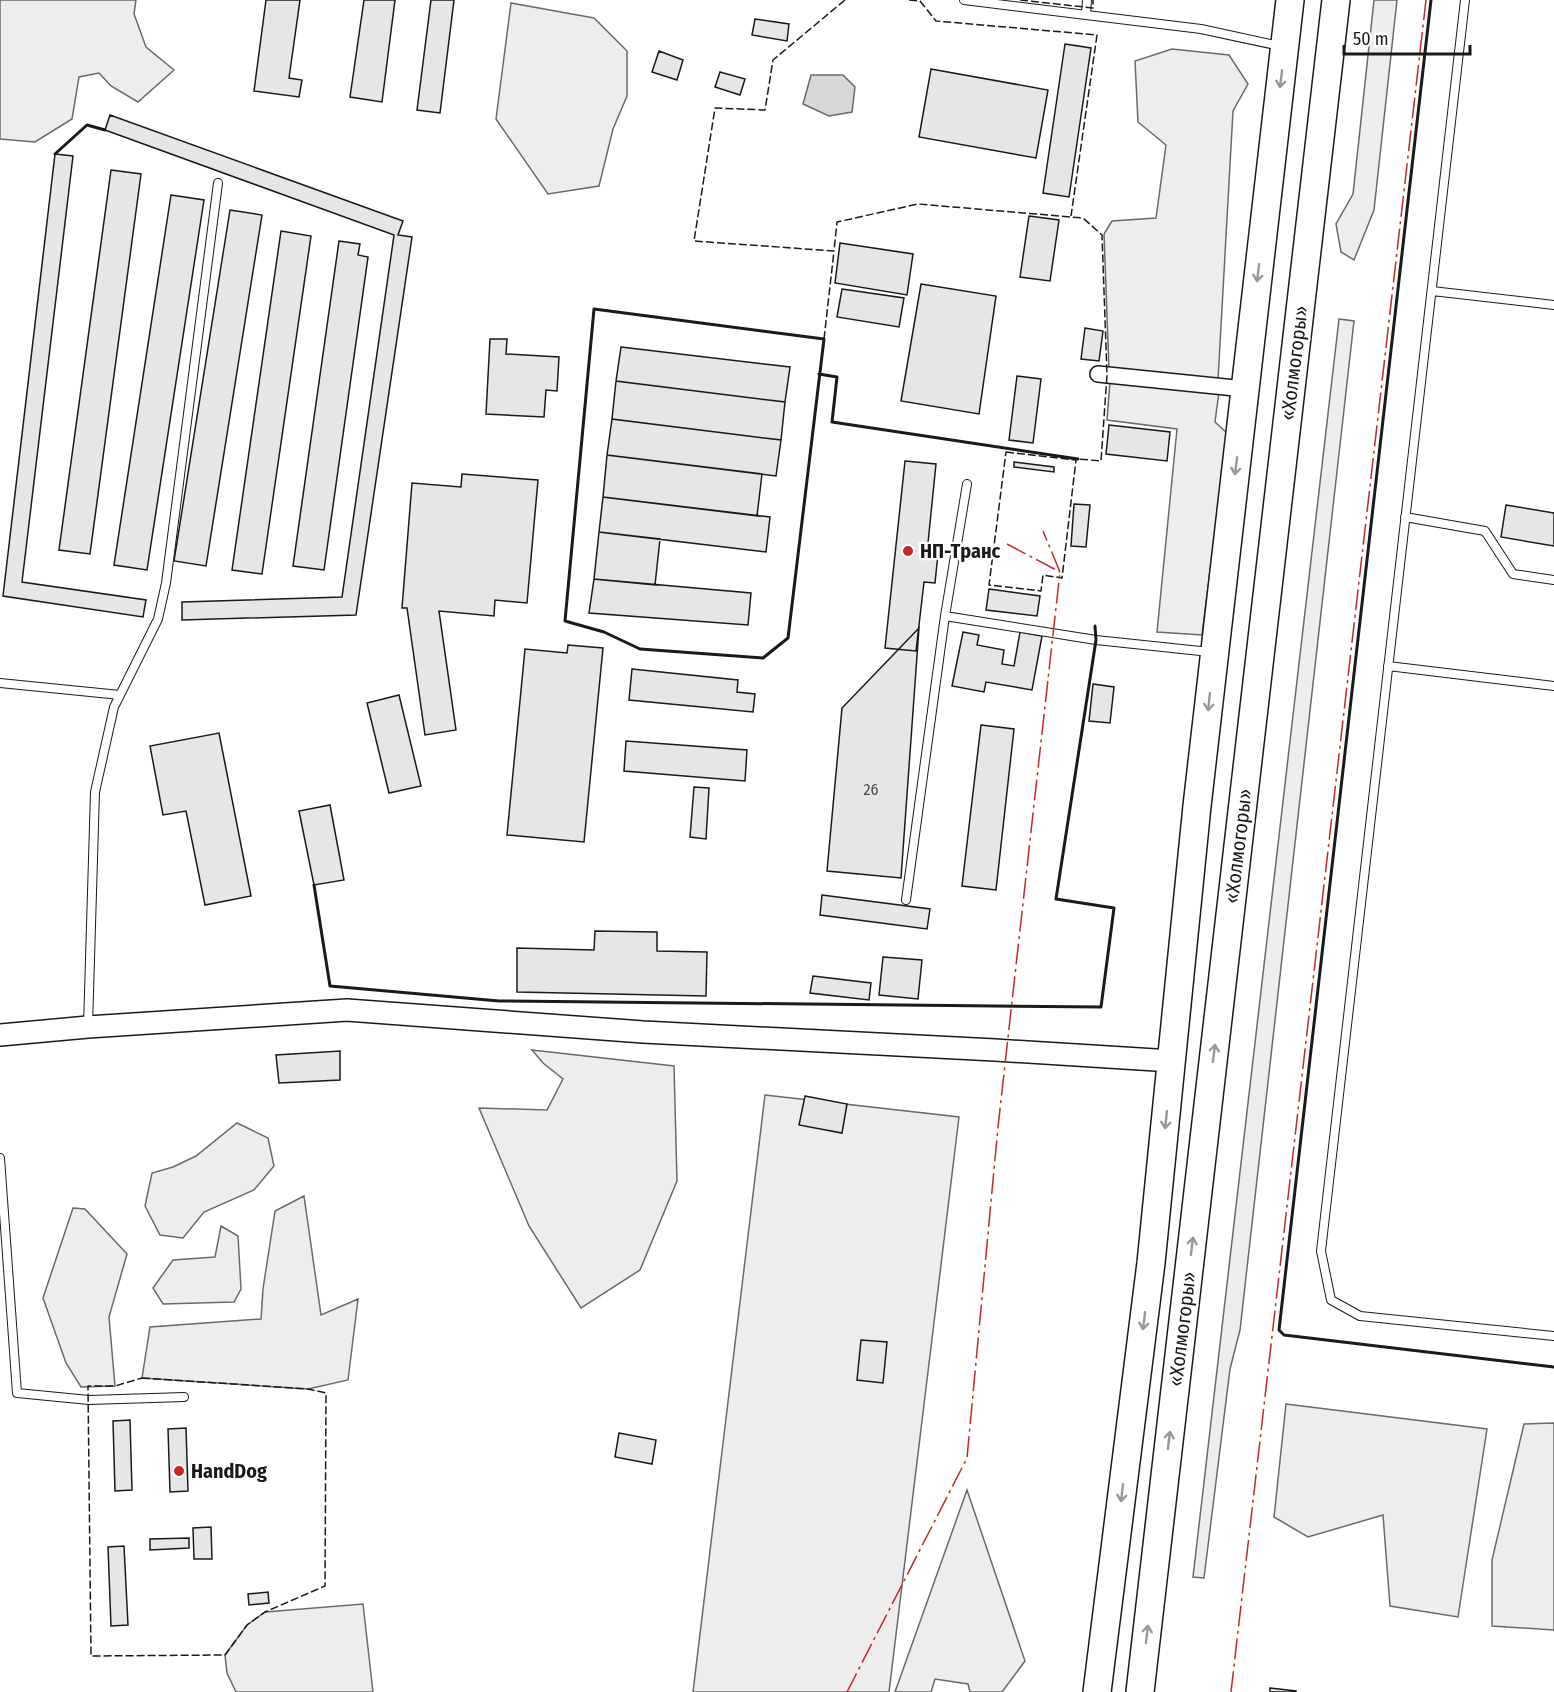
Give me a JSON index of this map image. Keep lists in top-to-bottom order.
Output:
{
  "streets": {
    "highway": ["«Холмогоры»"]
  },
  "places": ["НП-Транс", "HandDog"],
  "house_numbers": ["26"],
  "scale_bar": "50 m"
}
